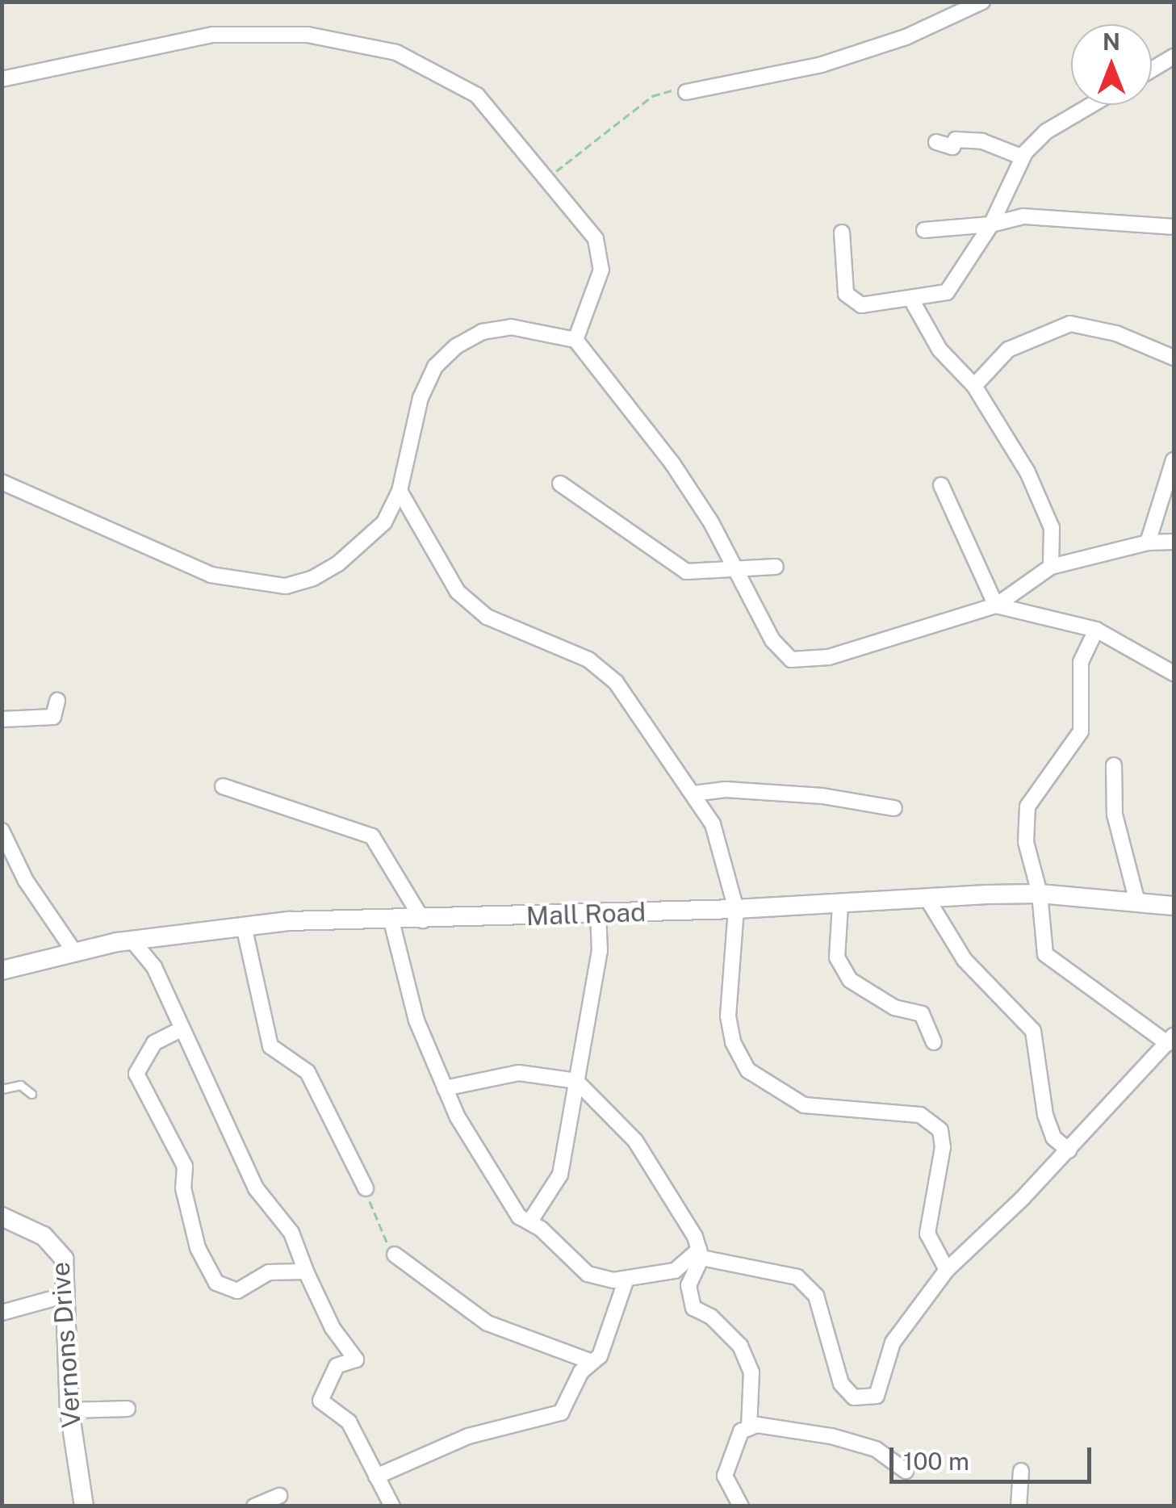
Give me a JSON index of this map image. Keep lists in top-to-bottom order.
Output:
{
  "streets": {
    "street": ["Mall Road", "Vernons Drive"]
  },
  "scale_bar": "100 m",
  "north": "top"
}
